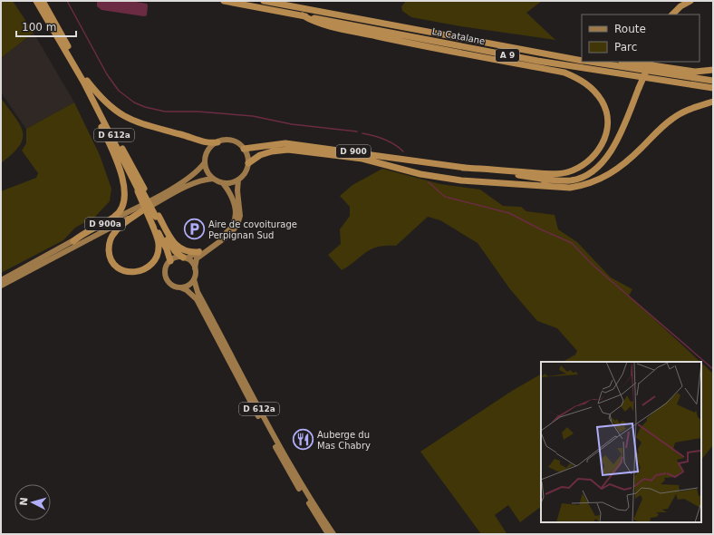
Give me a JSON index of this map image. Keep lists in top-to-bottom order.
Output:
{
  "streets": {
    "highway": [
      "La Catalane",
      "A 9",
      "D 612a",
      "D 900",
      "D 900a"
    ]
  },
  "crossings": [
    ["D 612a", "D 900a"],
    ["D 900", "D 900a"]
  ],
  "places": {
    "parking": ["Aire de covoiturage Perpignan Sud"],
    "restaurant": ["Auberge du Mas Chabry"]
  },
  "legend": ["Route", "Parc"],
  "scale_bar": "100 m",
  "north": "left"
}
